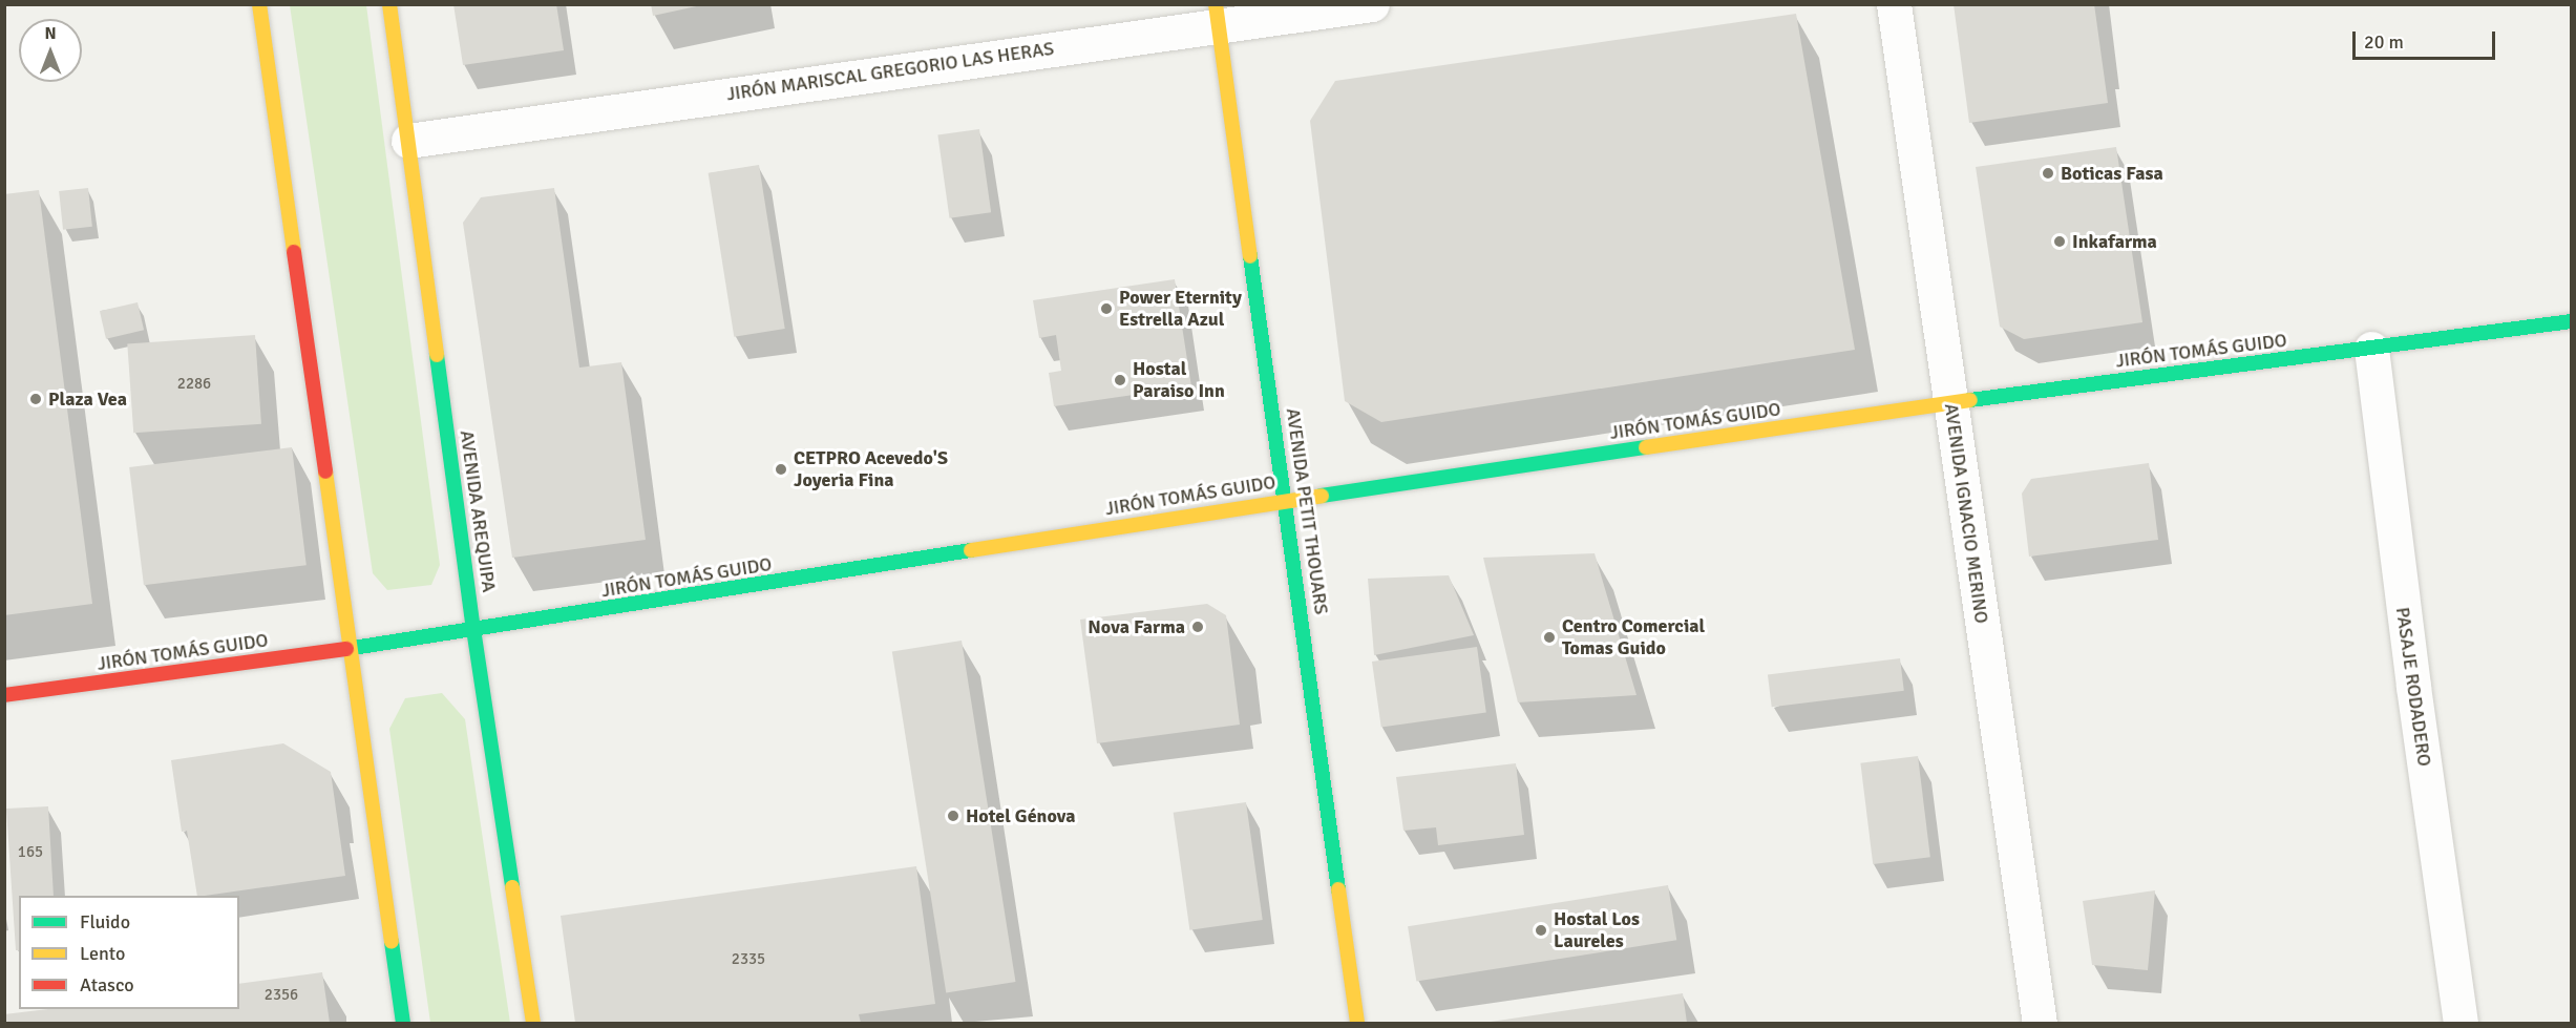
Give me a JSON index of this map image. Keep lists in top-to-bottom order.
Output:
{
  "streets": {
    "main road": ["JIRÓN TOMÁS GUIDO", "AVENIDA AREQUIPA", "AVENIDA PETIT THOUARS"],
    "street": ["JIRÓN MARISCAL GREGORIO LAS HERAS", "AVENIDA IGNACIO MERINO", "PASAJE RODADERO"]
  },
  "crossings": [
    ["JIRÓN MARISCAL GREGORIO LAS HERAS", "AVENIDA AREQUIPA"],
    ["JIRÓN MARISCAL GREGORIO LAS HERAS", "AVENIDA PETIT THOUARS"],
    ["JIRÓN TOMÁS GUIDO", "AVENIDA AREQUIPA"],
    ["JIRÓN TOMÁS GUIDO", "AVENIDA PETIT THOUARS"],
    ["JIRÓN TOMÁS GUIDO", "AVENIDA IGNACIO MERINO"],
    ["JIRÓN TOMÁS GUIDO", "PASAJE RODADERO"]
  ],
  "places": [
    "Boticas Fasa",
    "Inkafarma",
    "Power Eternity Estrella Azul",
    "Hostal Paraiso Inn",
    "Plaza Vea",
    "CETPRO Acevedo'S Joyeria Fina",
    "Nova Farma",
    "Centro Comercial Tomas Guido",
    "Hotel Génova",
    "Hostal Los Laureles"
  ],
  "house_numbers": [
    "2286",
    "165",
    "2335",
    "2356"
  ],
  "legend": ["Fluido", "Lento", "Atasco"],
  "scale_bar": "20 m",
  "north": "top"
}
